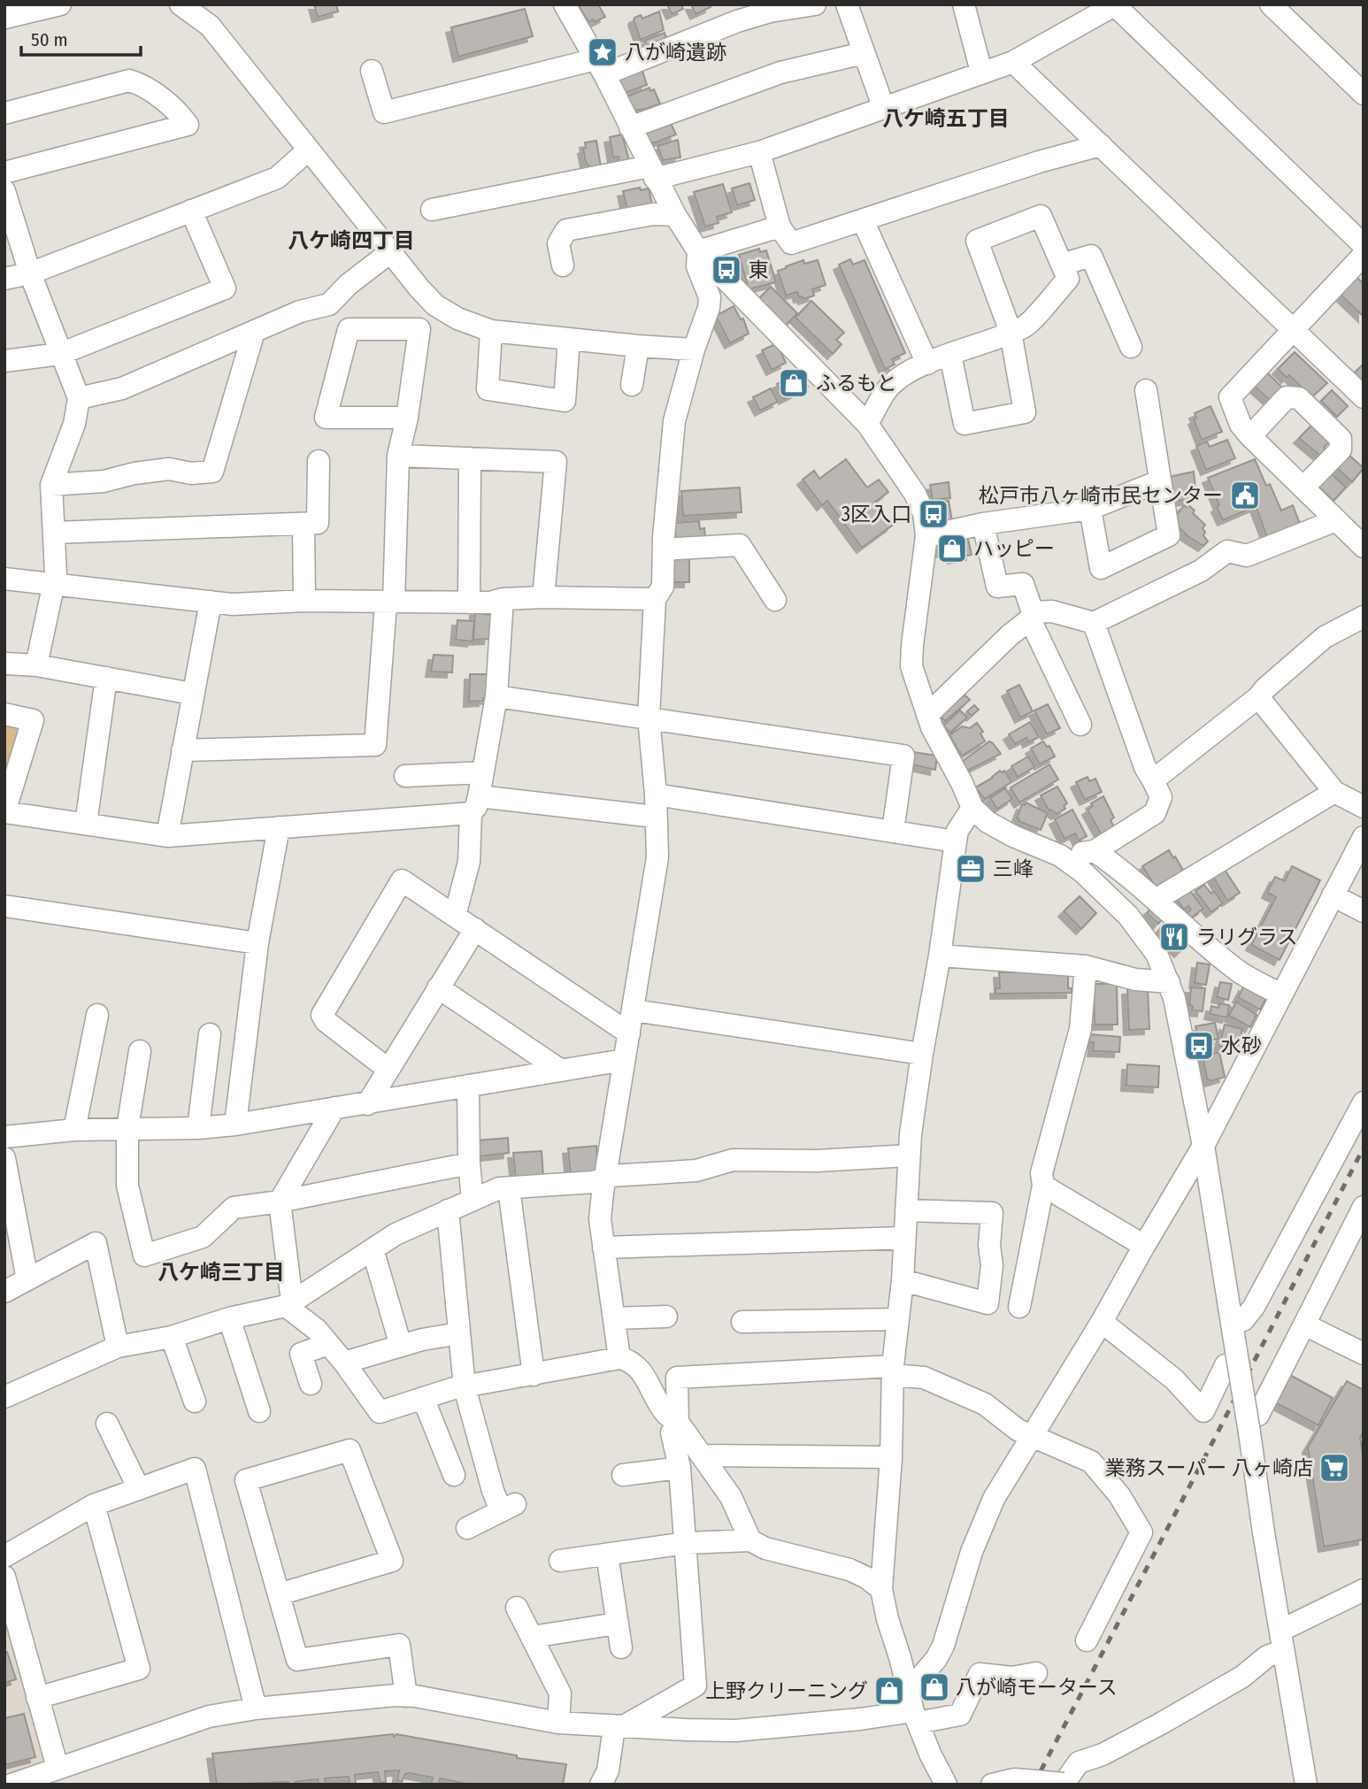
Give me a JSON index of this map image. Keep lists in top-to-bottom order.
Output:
{
  "districts": ["八ケ崎五丁目", "八ケ崎四丁目", "八ケ崎三丁目"],
  "places": {
    "place": ["八が崎遺跡"],
    "bus stop": ["東", "3区入口", "水砂"],
    "shop": [
      "ふるもと",
      "ハッピー",
      "八が崎モータース",
      "上野クリーニング"
    ],
    "public building": ["松戸市八ヶ崎市民センター"],
    "office": ["三峰"],
    "restaurant": ["ラリグラス"],
    "supermarket": ["業務スーパー 八ヶ崎店"]
  },
  "scale_bar": "50 m"
}
